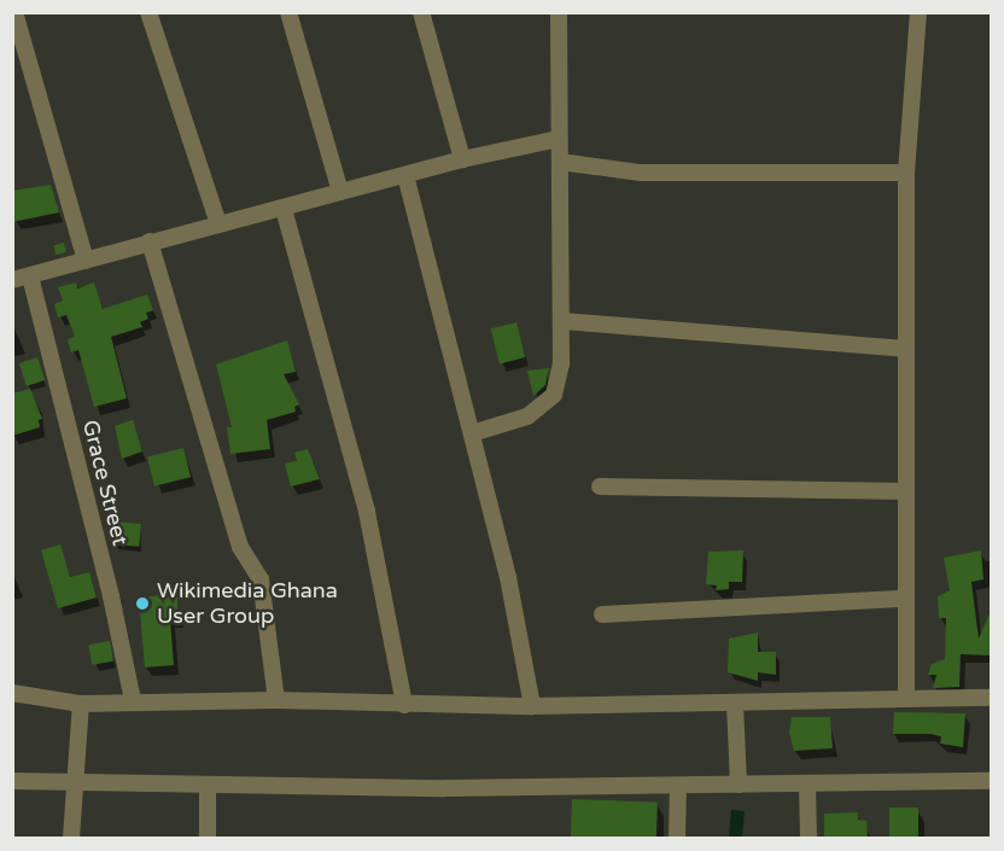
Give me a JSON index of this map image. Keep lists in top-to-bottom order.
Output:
{
  "streets": {
    "street": ["Grace Street"]
  },
  "places": ["Wikimedia Ghana User Group"]
}
